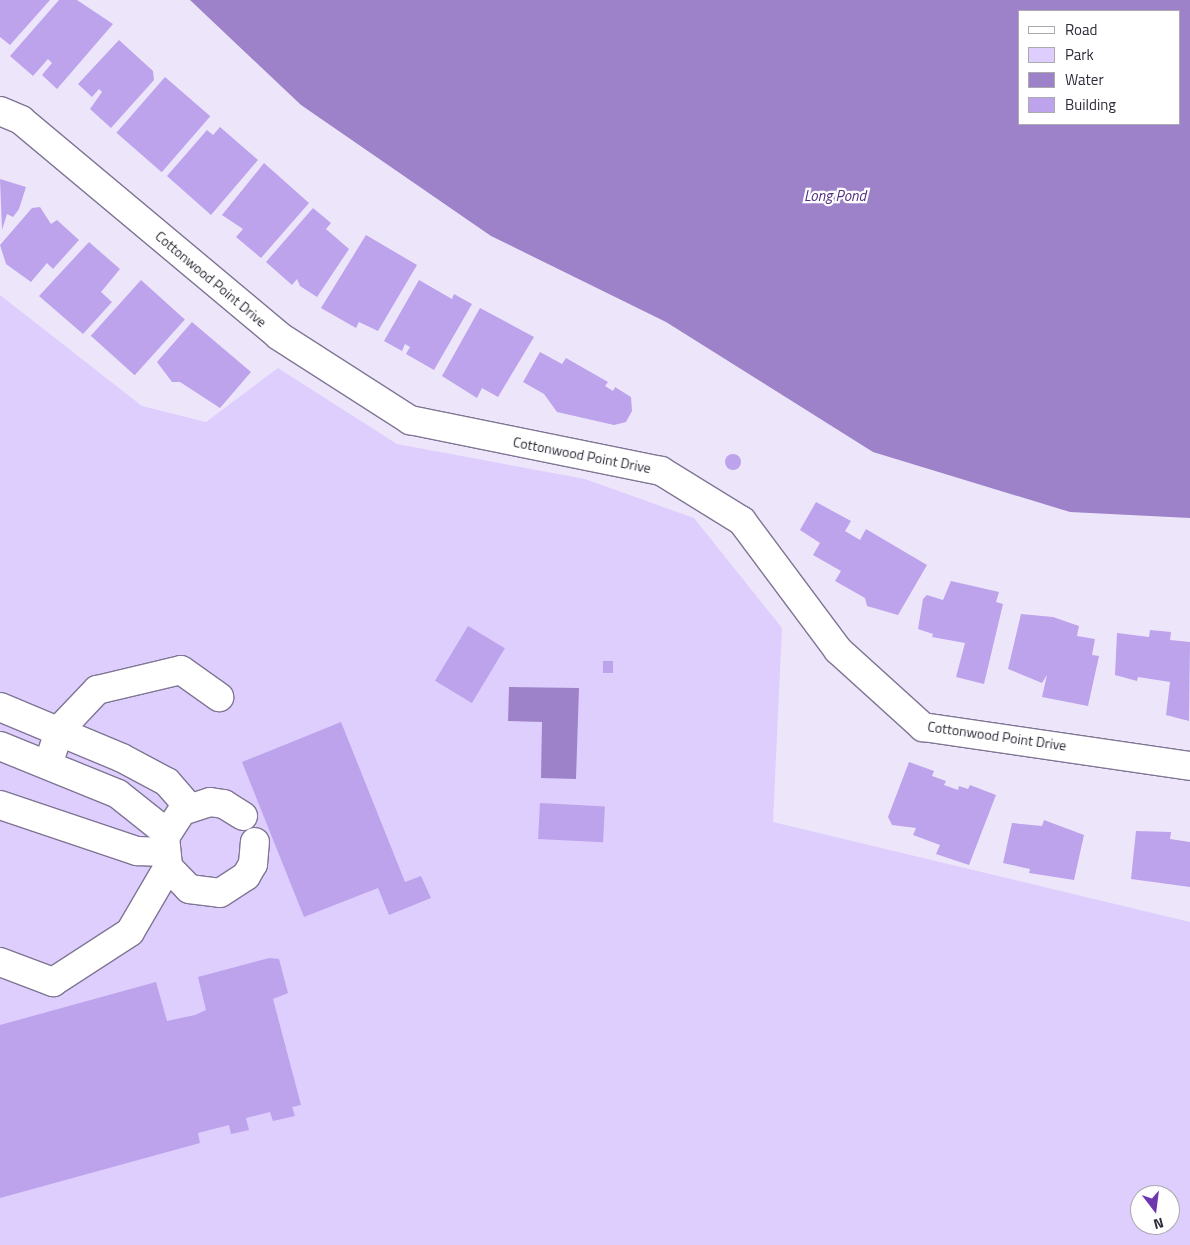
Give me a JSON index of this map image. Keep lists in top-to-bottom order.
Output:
{
  "streets": {
    "street": ["Cottonwood Point Drive"]
  },
  "water": ["Long Pond"],
  "legend": [
    "Road",
    "Park",
    "Water",
    "Building"
  ],
  "north": "bottom"
}
